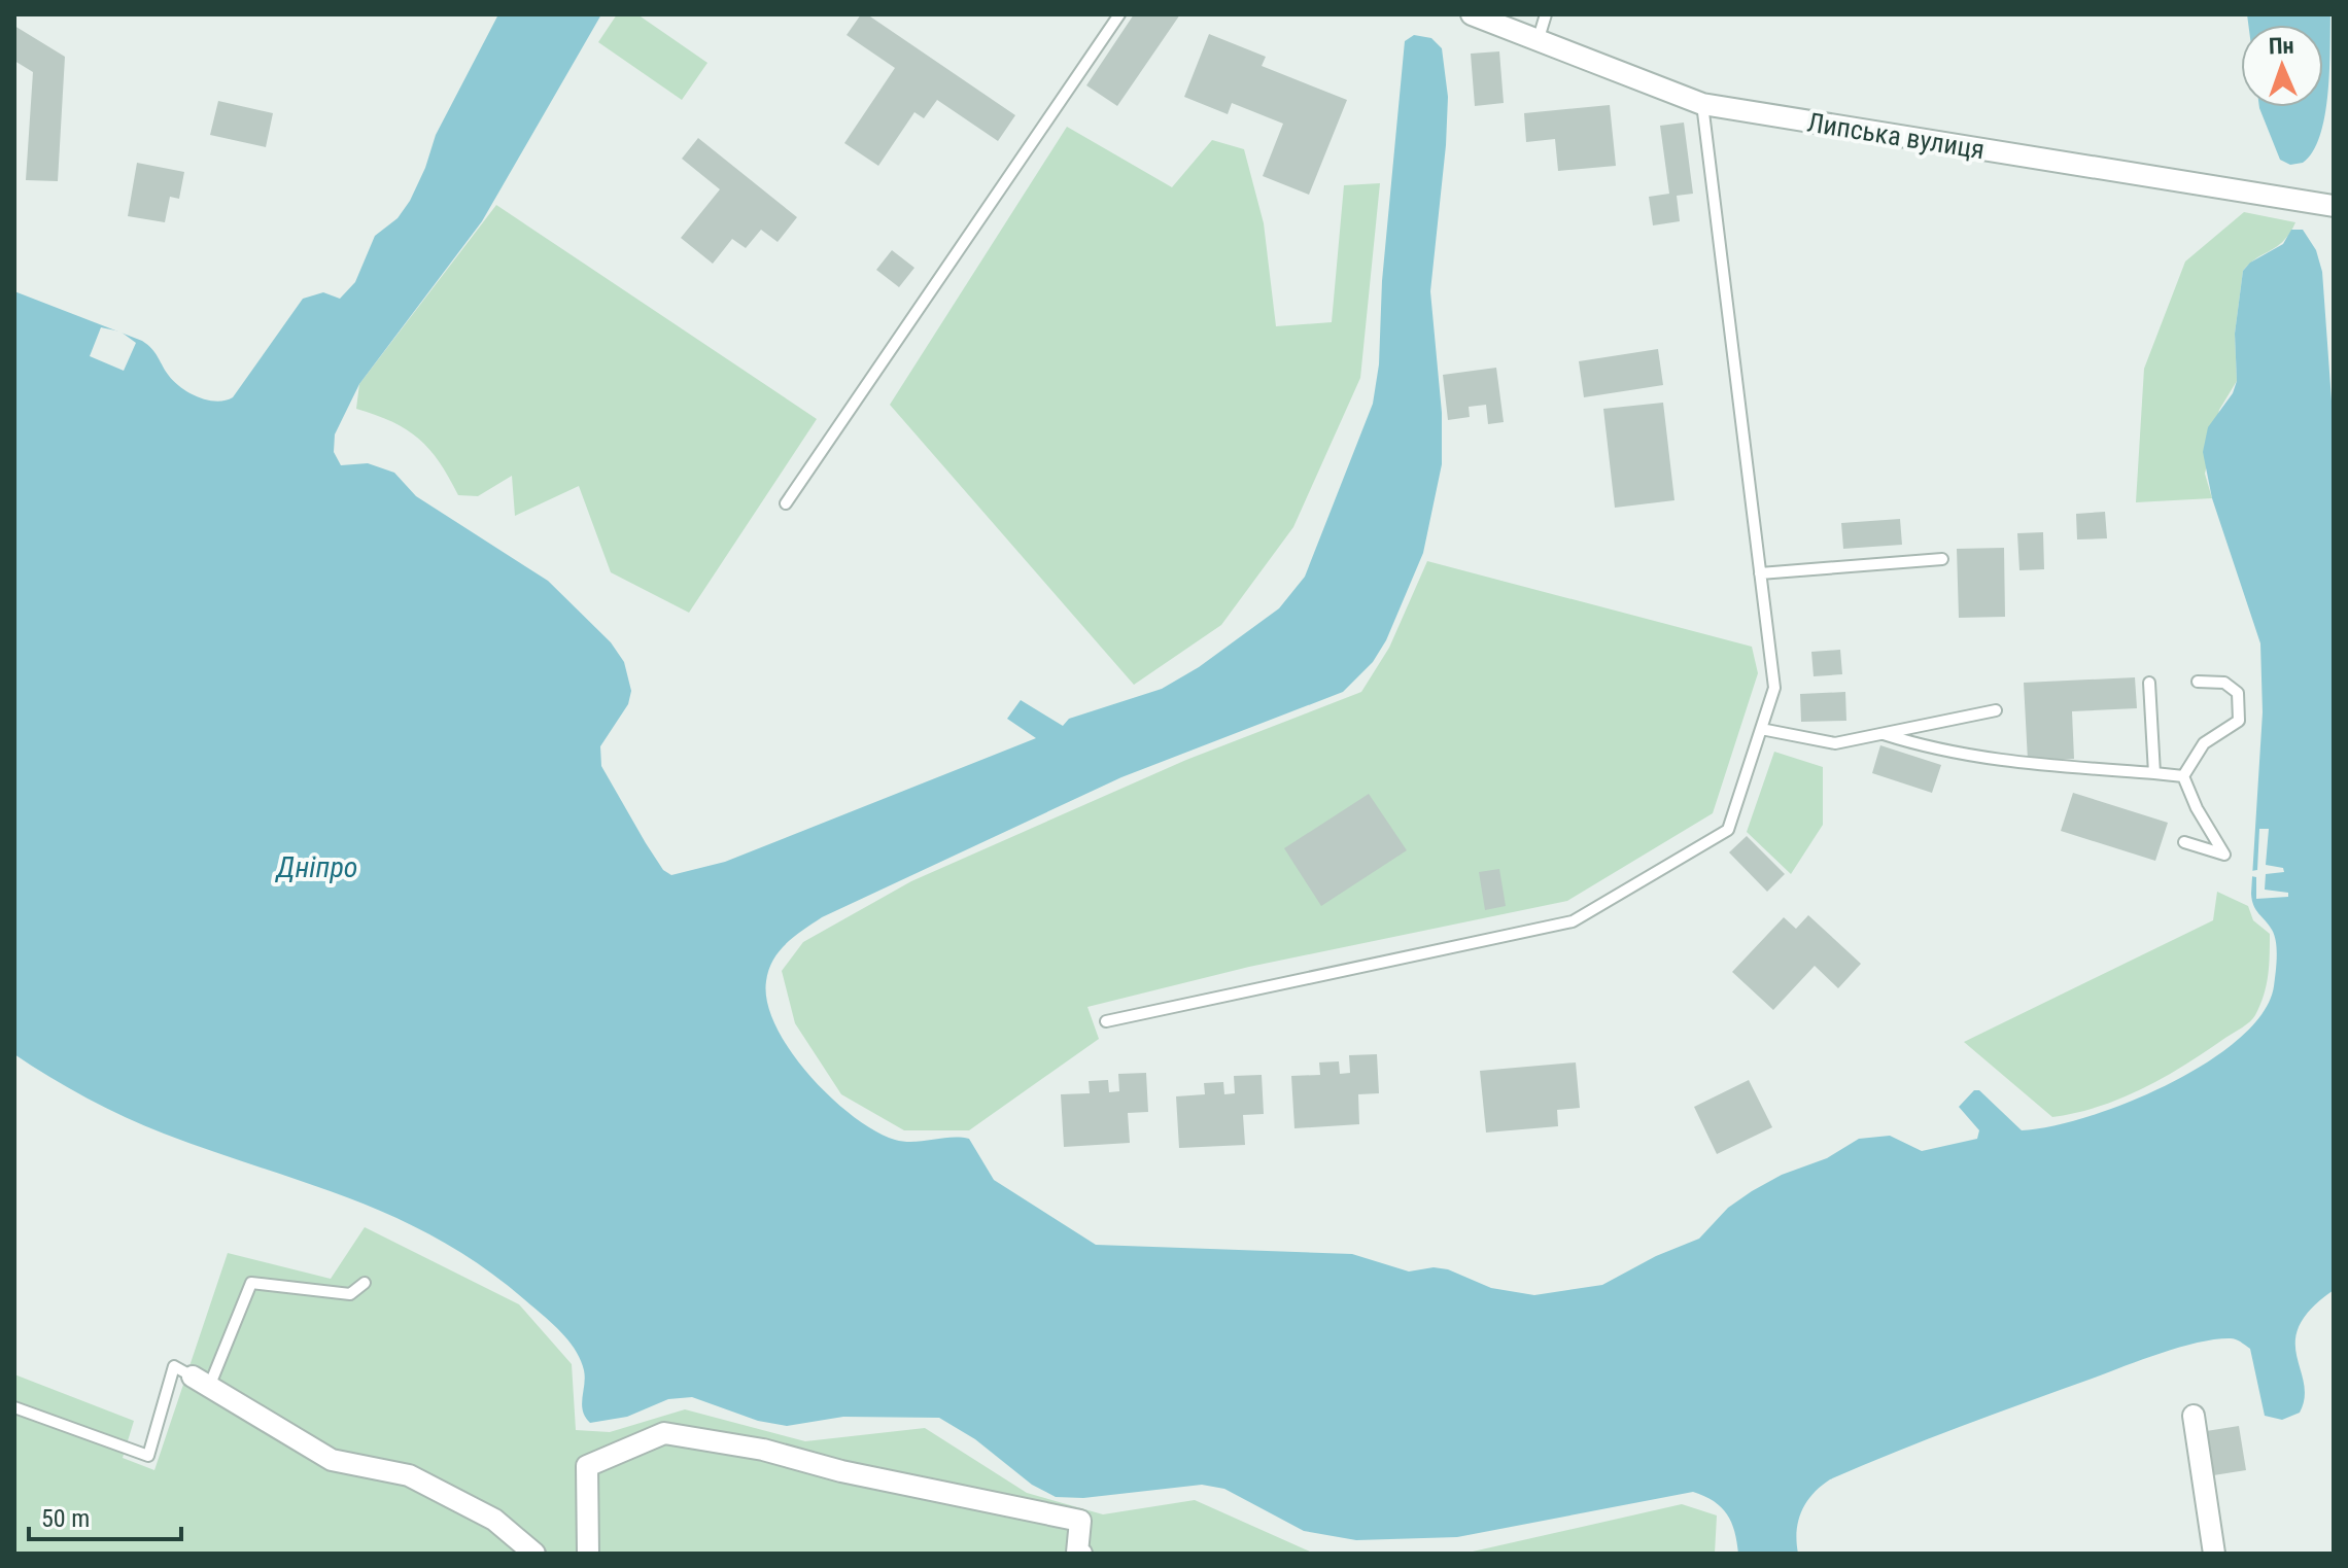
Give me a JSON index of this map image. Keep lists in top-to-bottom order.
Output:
{
  "streets": {
    "street": ["Липська вулиця"]
  },
  "water": ["Дніпро"],
  "scale_bar": "50 m",
  "north": "top"
}
